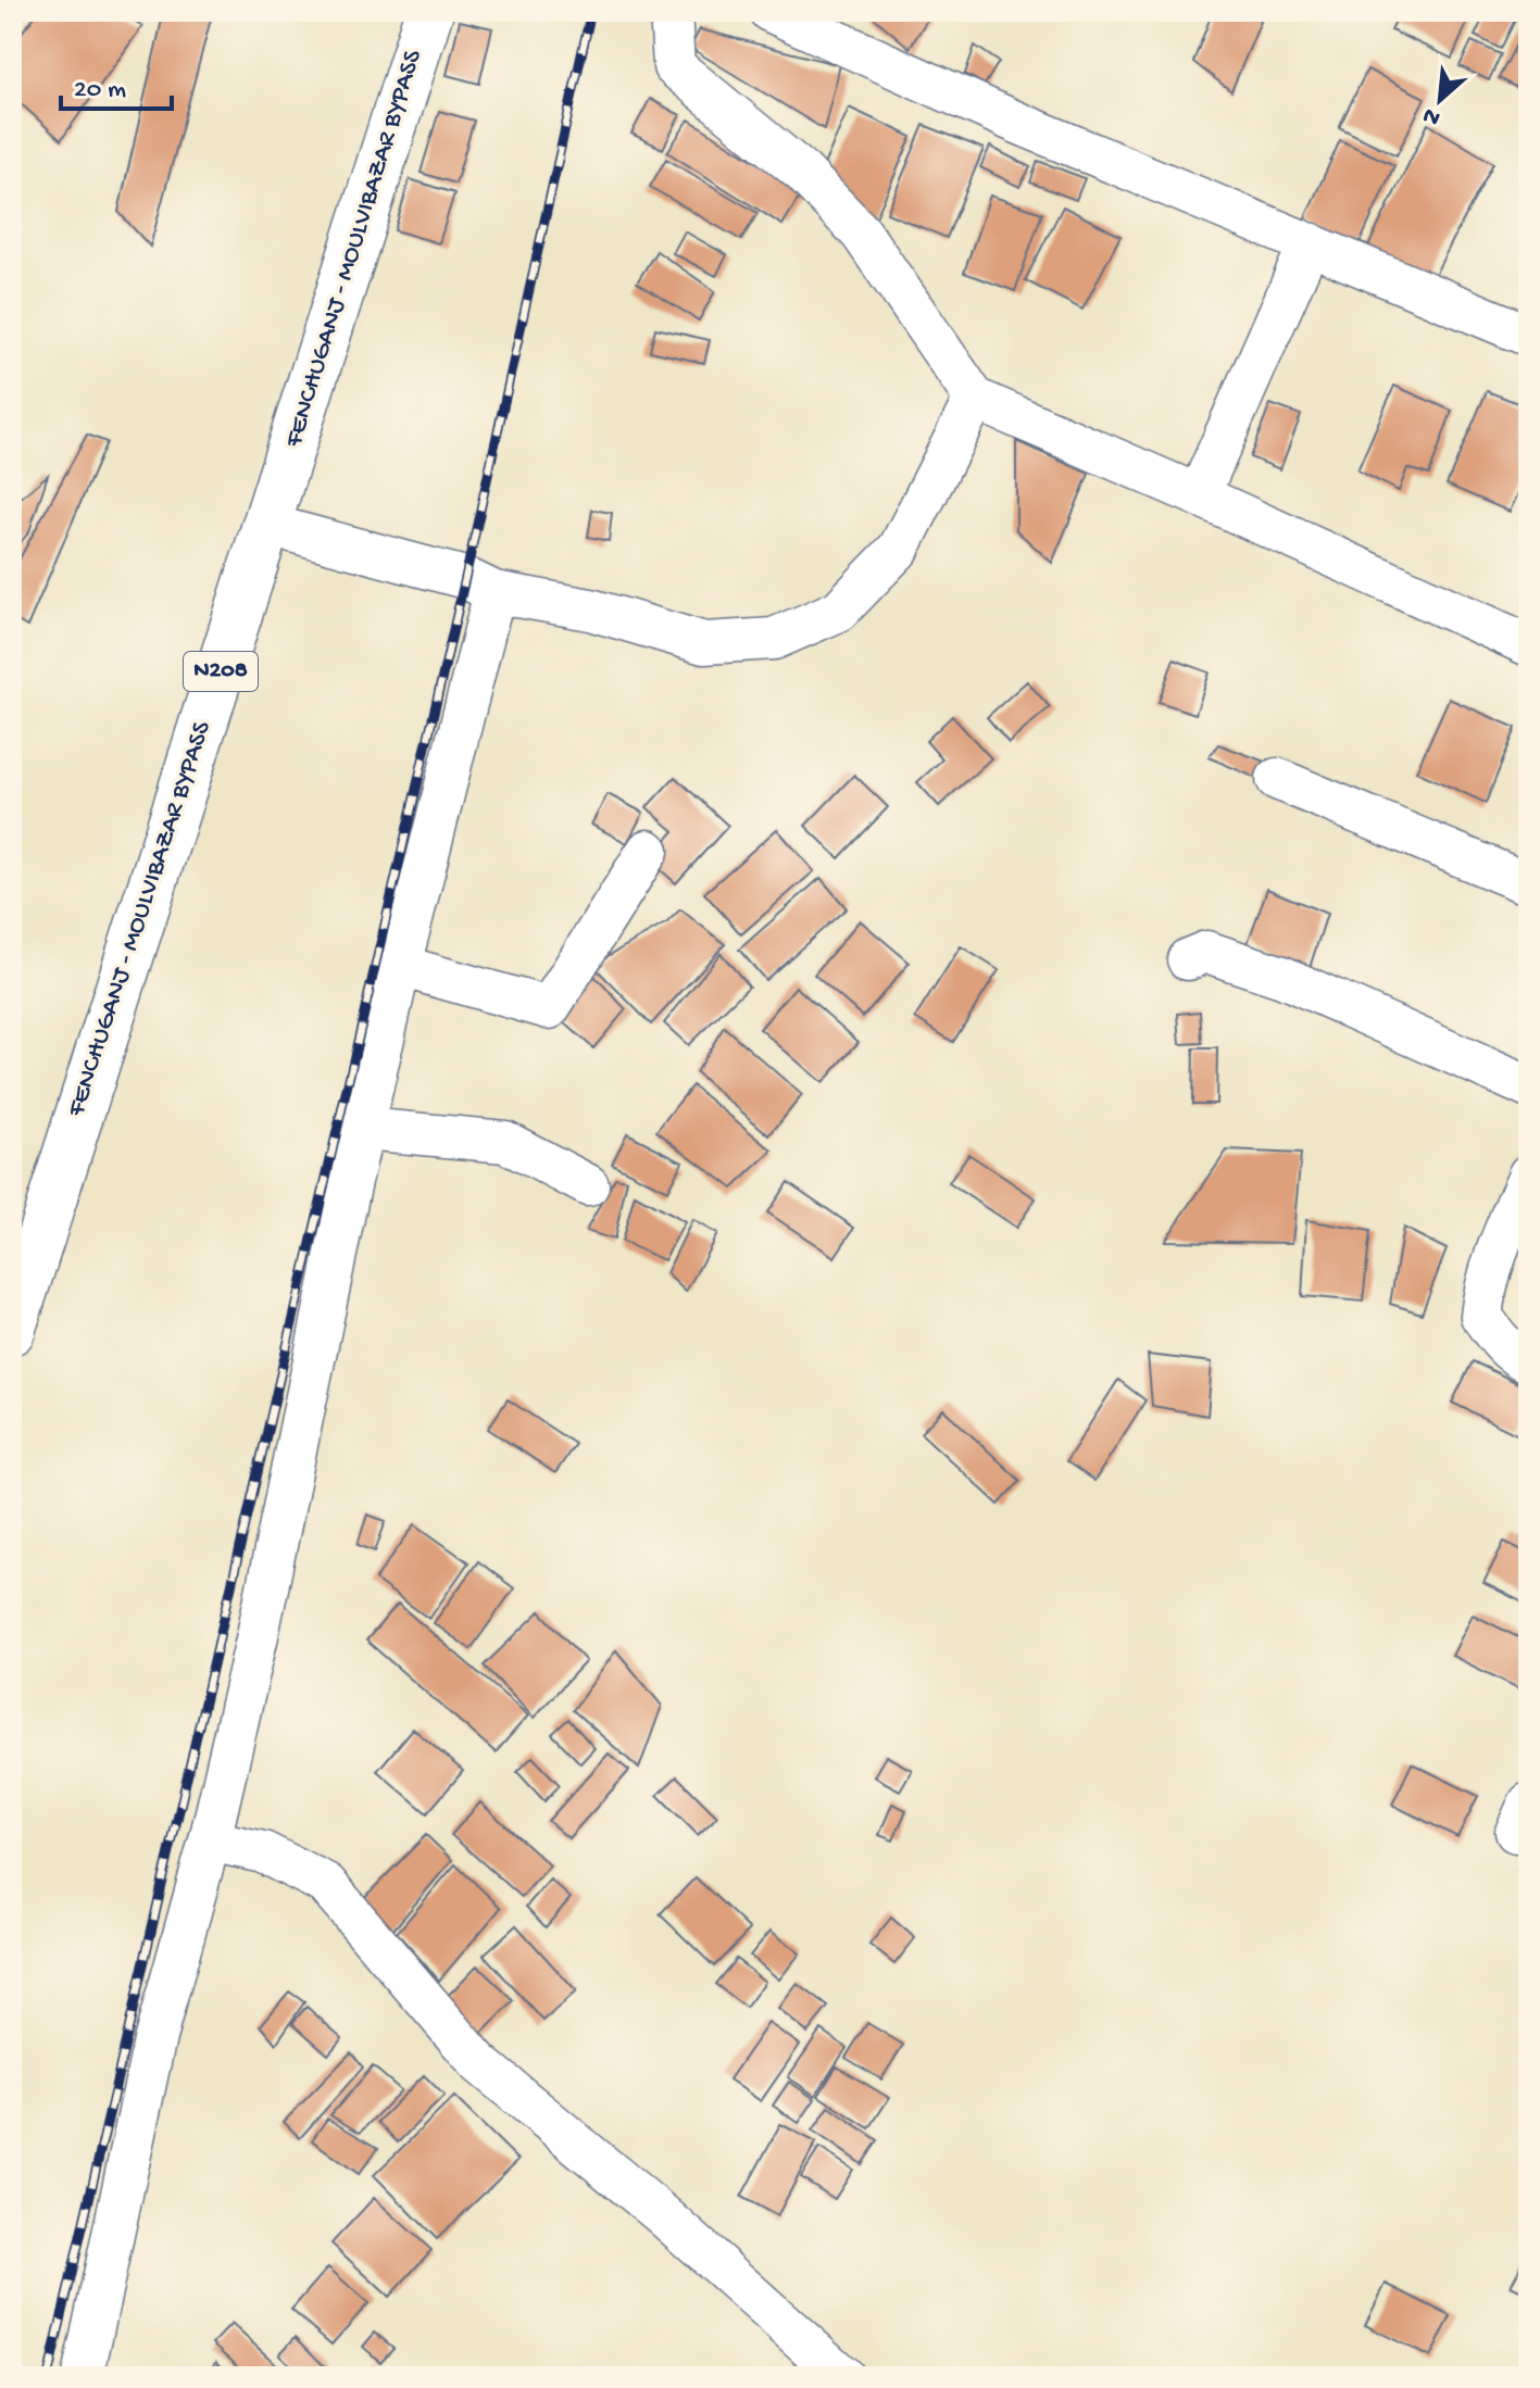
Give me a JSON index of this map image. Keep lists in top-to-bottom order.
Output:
{
  "streets": {
    "highway": ["FENCHUGANJ - MOULVIBAZAR BYPASS", "N208"]
  },
  "scale_bar": "20 m",
  "north": "bottom left"
}
